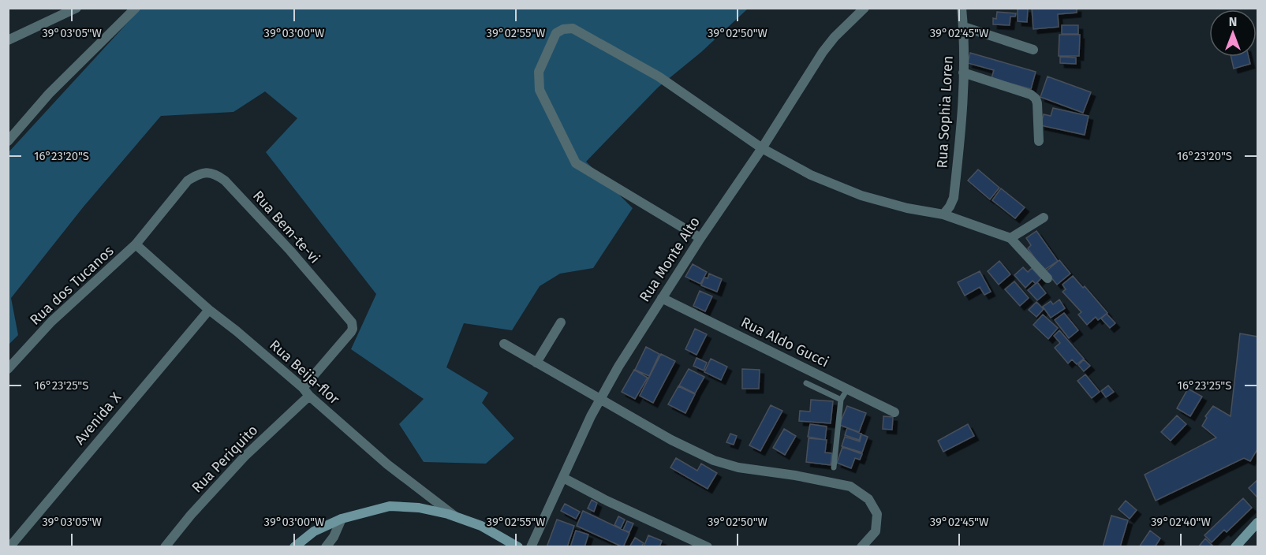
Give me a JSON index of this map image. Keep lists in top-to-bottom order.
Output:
{
  "streets": {
    "street": [
      "Rua Sophia Loren",
      "Rua Bem-te-vi",
      "Rua Monte Alto",
      "Rua dos Tucanos",
      "Rua Aldo Gucci",
      "Rua Beija-flor",
      "Avenida X",
      "Rua Periquito"
    ]
  },
  "crossings": [
    ["Rua Bem-te-vi", "Rua dos Tucanos"],
    ["Rua Bem-te-vi", "Rua Beija-flor"],
    ["Rua Monte Alto", "Rua Aldo Gucci"],
    ["Rua dos Tucanos", "Rua Beija-flor"],
    ["Rua Beija-flor", "Avenida X"],
    ["Rua Beija-flor", "Rua Periquito"]
  ],
  "north": "top",
  "coordinates": [
    "39°03'05\"W",
    "39°03'00\"W",
    "39°02'55\"W",
    "39°02'50\"W",
    "39°02'45\"W",
    "16°23'20\"S",
    "16°23'25\"S",
    "39°02'40\"W"
  ]
}
